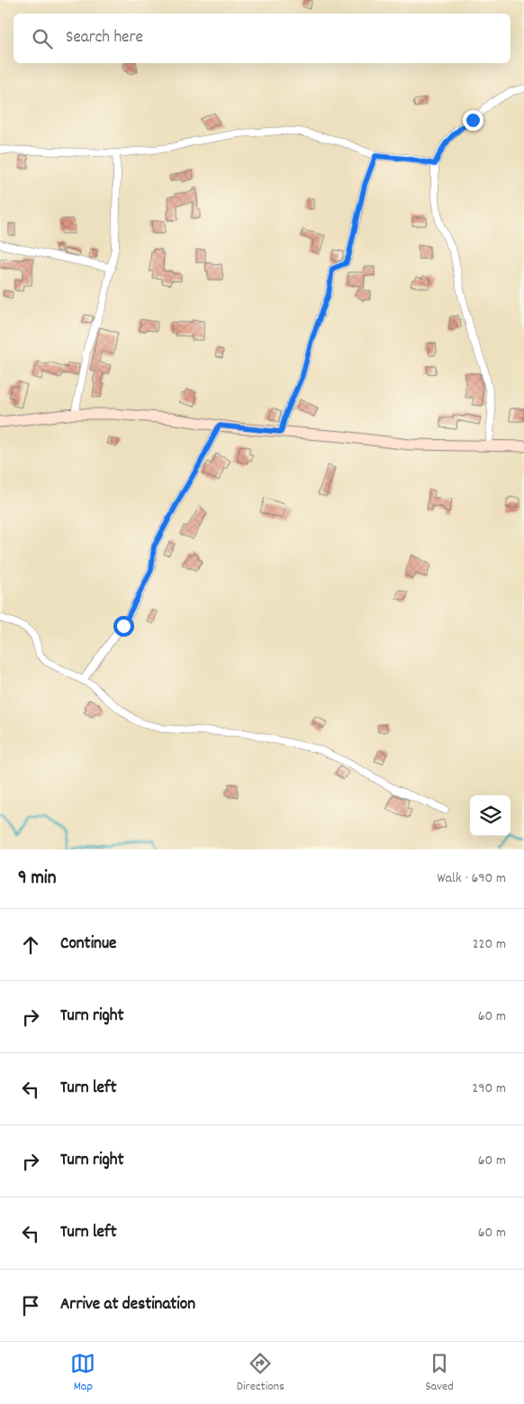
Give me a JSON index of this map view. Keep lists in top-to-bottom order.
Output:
{
  "page": {
    "search": "Search here",
    "heading": ["9 min", "Walk · 690 m"],
    "list": [
      ["Continue", "220 m"],
      ["Turn right", "60 m"],
      ["Turn left", "290 m"],
      ["Turn right", "60 m"],
      ["Turn left", "60 m"],
      "Arrive at destination"
    ],
    "nav": ["Map", "Directions", "Saved"]
  }
}
